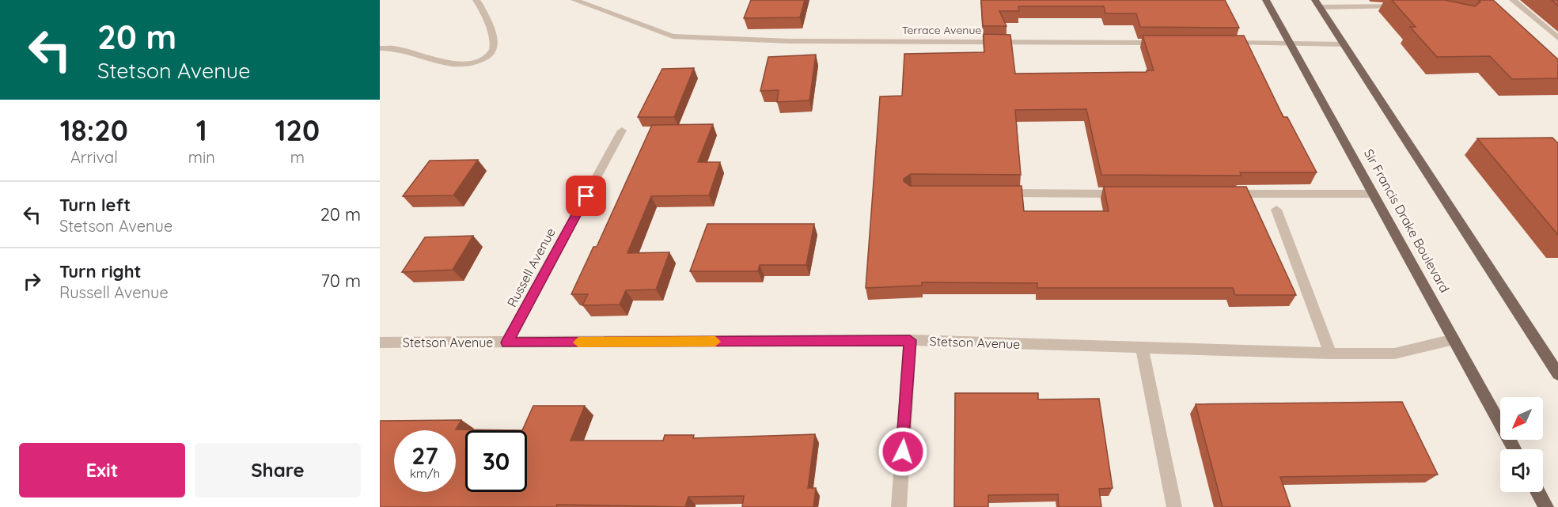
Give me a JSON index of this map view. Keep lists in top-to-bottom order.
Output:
{
  "streets": {
    "main road": ["Sir Francis Drake Boulevard"],
    "street": ["Terrace Avenue", "Russell Avenue", "Stetson Avenue"]
  },
  "crossings": [
    ["Sir Francis Drake Boulevard", "Stetson Avenue"],
    ["Russell Avenue", "Stetson Avenue"]
  ],
  "north": "bottom left",
  "page": {
    "turn": ["20 m", "Stetson Avenue"],
    "eta": [
      "18:20",
      "Arrival",
      "1",
      "min",
      "120",
      "m"
    ],
    "list": [
      {
        "name": "Turn left",
        "note": "Stetson Avenue",
        "value": "20 m"
      },
      {
        "name": "Turn right",
        "note": "Russell Avenue",
        "value": "70 m"
      }
    ],
    "speed": "27 km/h",
    "limit": "30",
    "buttons": ["Exit", "Share"]
  }
}
